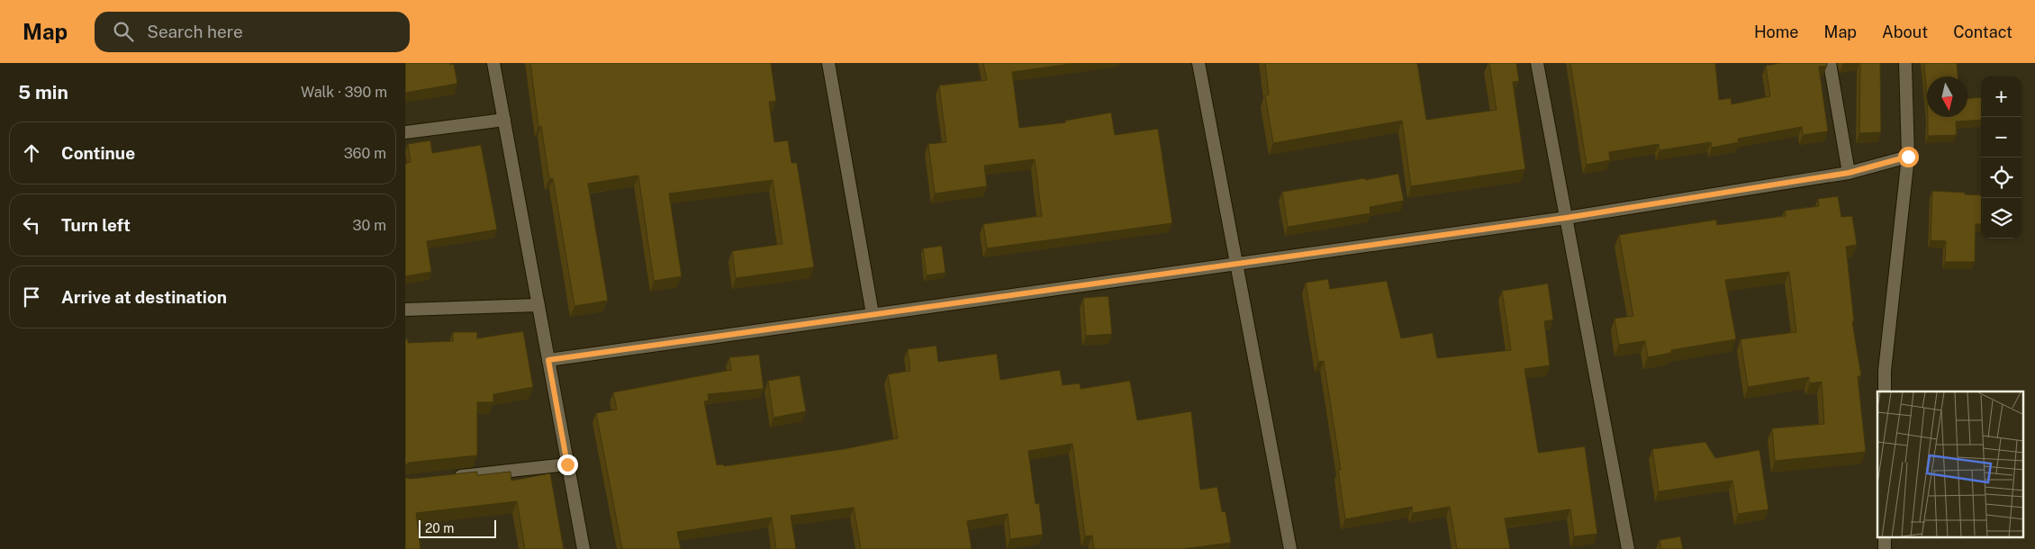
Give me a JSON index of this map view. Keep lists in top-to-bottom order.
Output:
{
  "scale_bar": "20 m",
  "north": "bottom",
  "page": {
    "header": "Map",
    "search": "Search here",
    "nav": [
      "Home",
      "Map",
      "About",
      "Contact"
    ],
    "heading": ["5 min", "Walk · 390 m"],
    "map_buttons": ["+", "−"],
    "list": [
      ["Continue", "360 m"],
      ["Turn left", "30 m"],
      "Arrive at destination"
    ],
    "scale": "20 m"
  }
}
